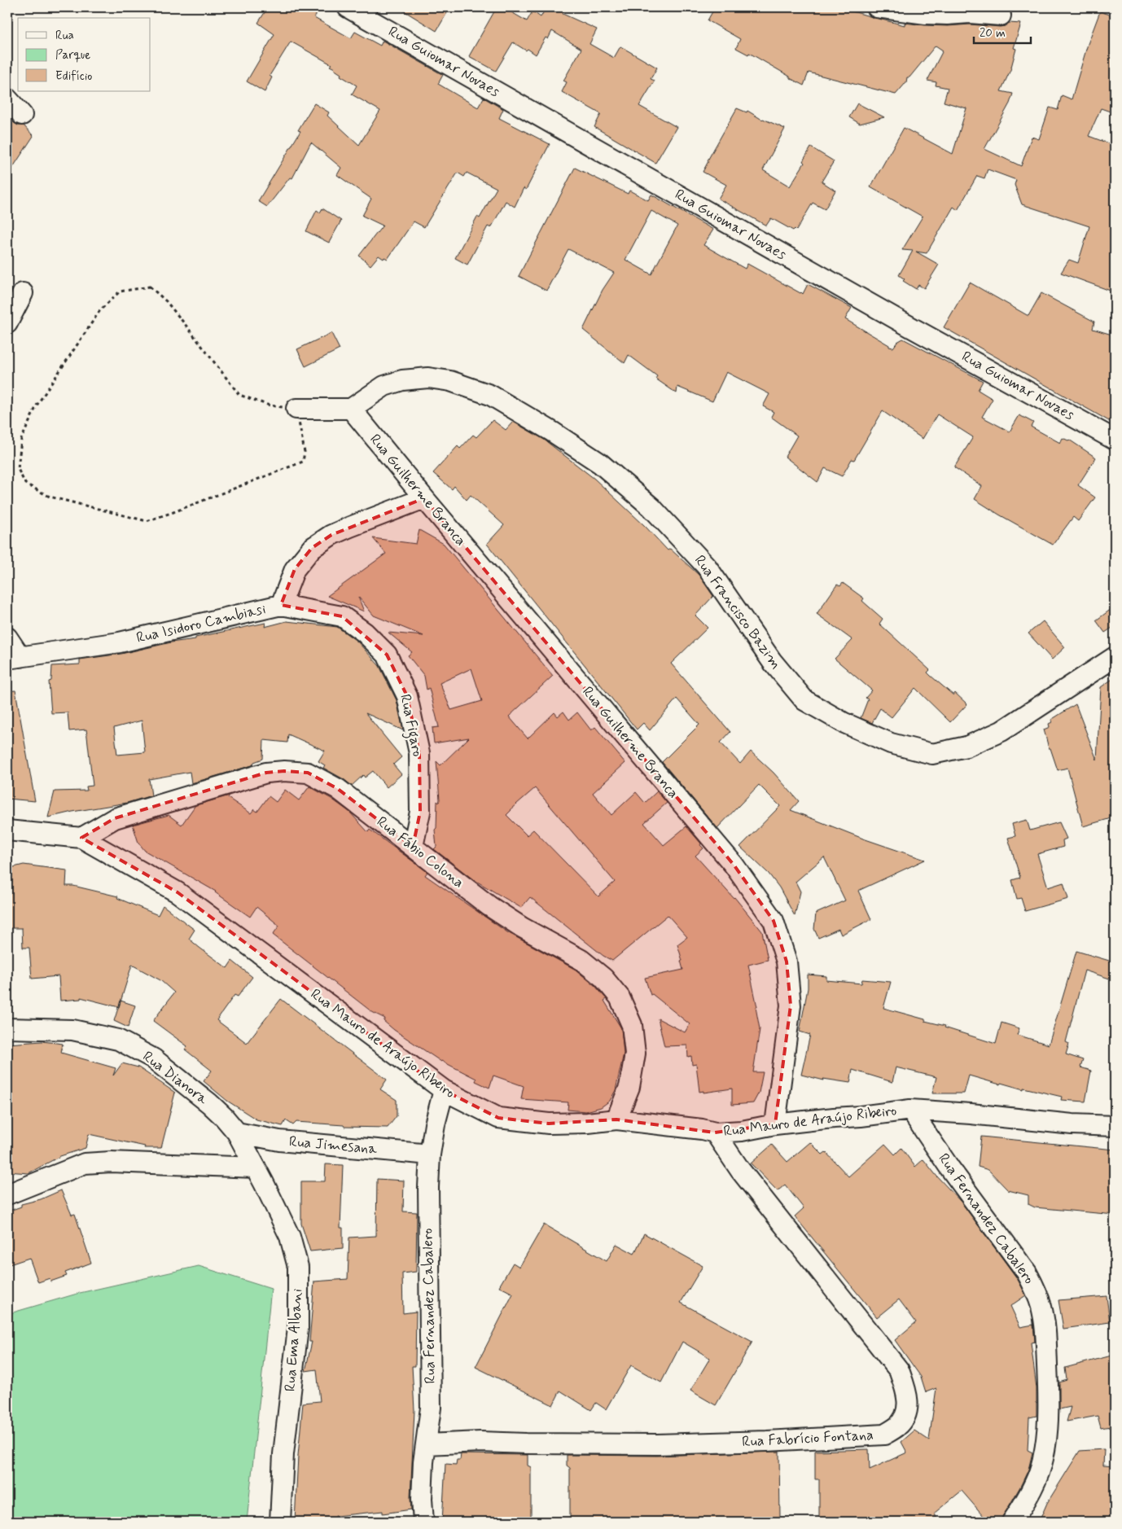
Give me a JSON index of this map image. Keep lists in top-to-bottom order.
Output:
{
  "streets": {
    "street": [
      "Rua Guiomar Novaes",
      "Rua Guilherme Branca",
      "Rua Francisco Bazim",
      "Rua Isidoro Cambiasi",
      "Rua Figaro",
      "Rua Fábio Colona",
      "Rua Mauro de Araújo Ribeiro",
      "Rua Dianora",
      "Rua Jimesana",
      "Rua Fernandez Cabalero",
      "Rua Ema Albani",
      "Rua Fabrício Fontana"
    ]
  },
  "crossings": [
    ["Rua Guilherme Branca", "Rua Francisco Bazim"],
    ["Rua Guilherme Branca", "Rua Isidoro Cambiasi"],
    ["Rua Guilherme Branca", "Rua Mauro de Araújo Ribeiro"],
    ["Rua Isidoro Cambiasi", "Rua Figaro"],
    ["Rua Figaro", "Rua Fábio Colona"],
    ["Rua Fábio Colona", "Rua Mauro de Araújo Ribeiro"],
    ["Rua Mauro de Araújo Ribeiro", "Rua Fernandez Cabalero"],
    ["Rua Mauro de Araújo Ribeiro", "Rua Fabrício Fontana"],
    ["Rua Dianora", "Rua Jimesana"],
    ["Rua Dianora", "Rua Ema Albani"],
    ["Rua Jimesana", "Rua Fernandez Cabalero"],
    ["Rua Jimesana", "Rua Ema Albani"],
    ["Rua Fernandez Cabalero", "Rua Fabrício Fontana"]
  ],
  "legend": ["Rua", "Parque", "Edifício"],
  "scale_bar": "20 m"
}
